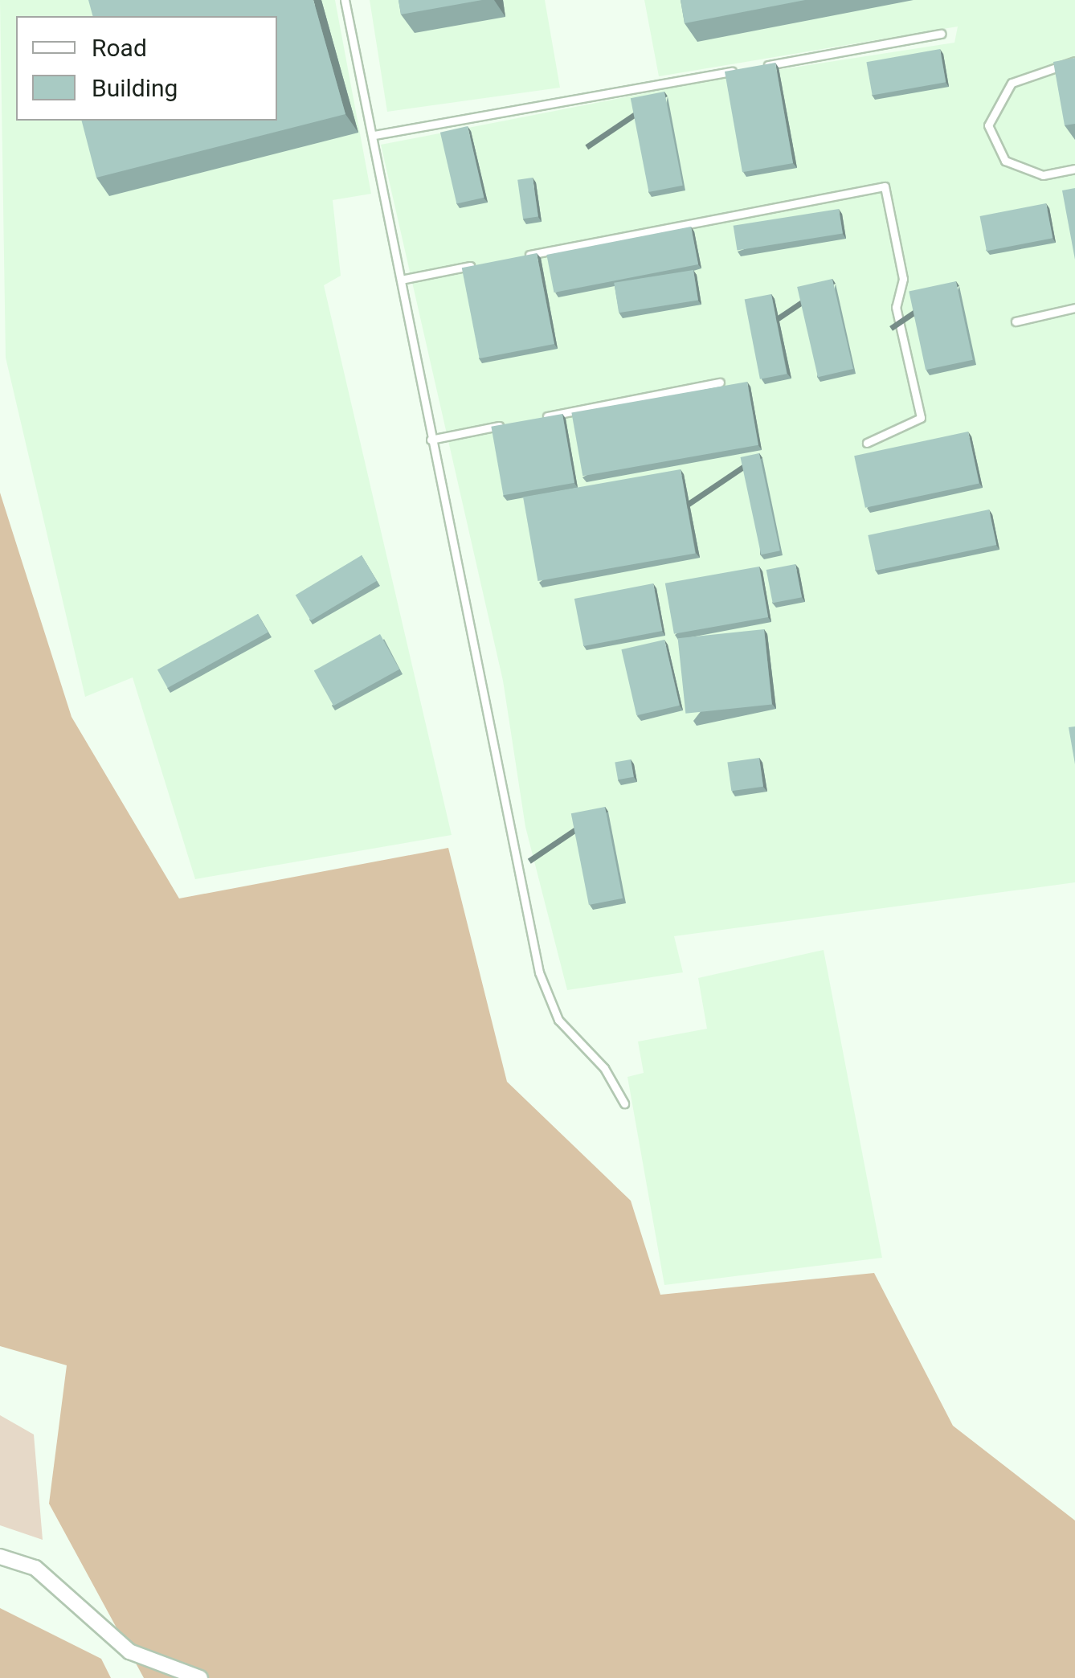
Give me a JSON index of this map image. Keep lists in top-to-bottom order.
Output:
{
  "legend": ["Road", "Building"]
}
